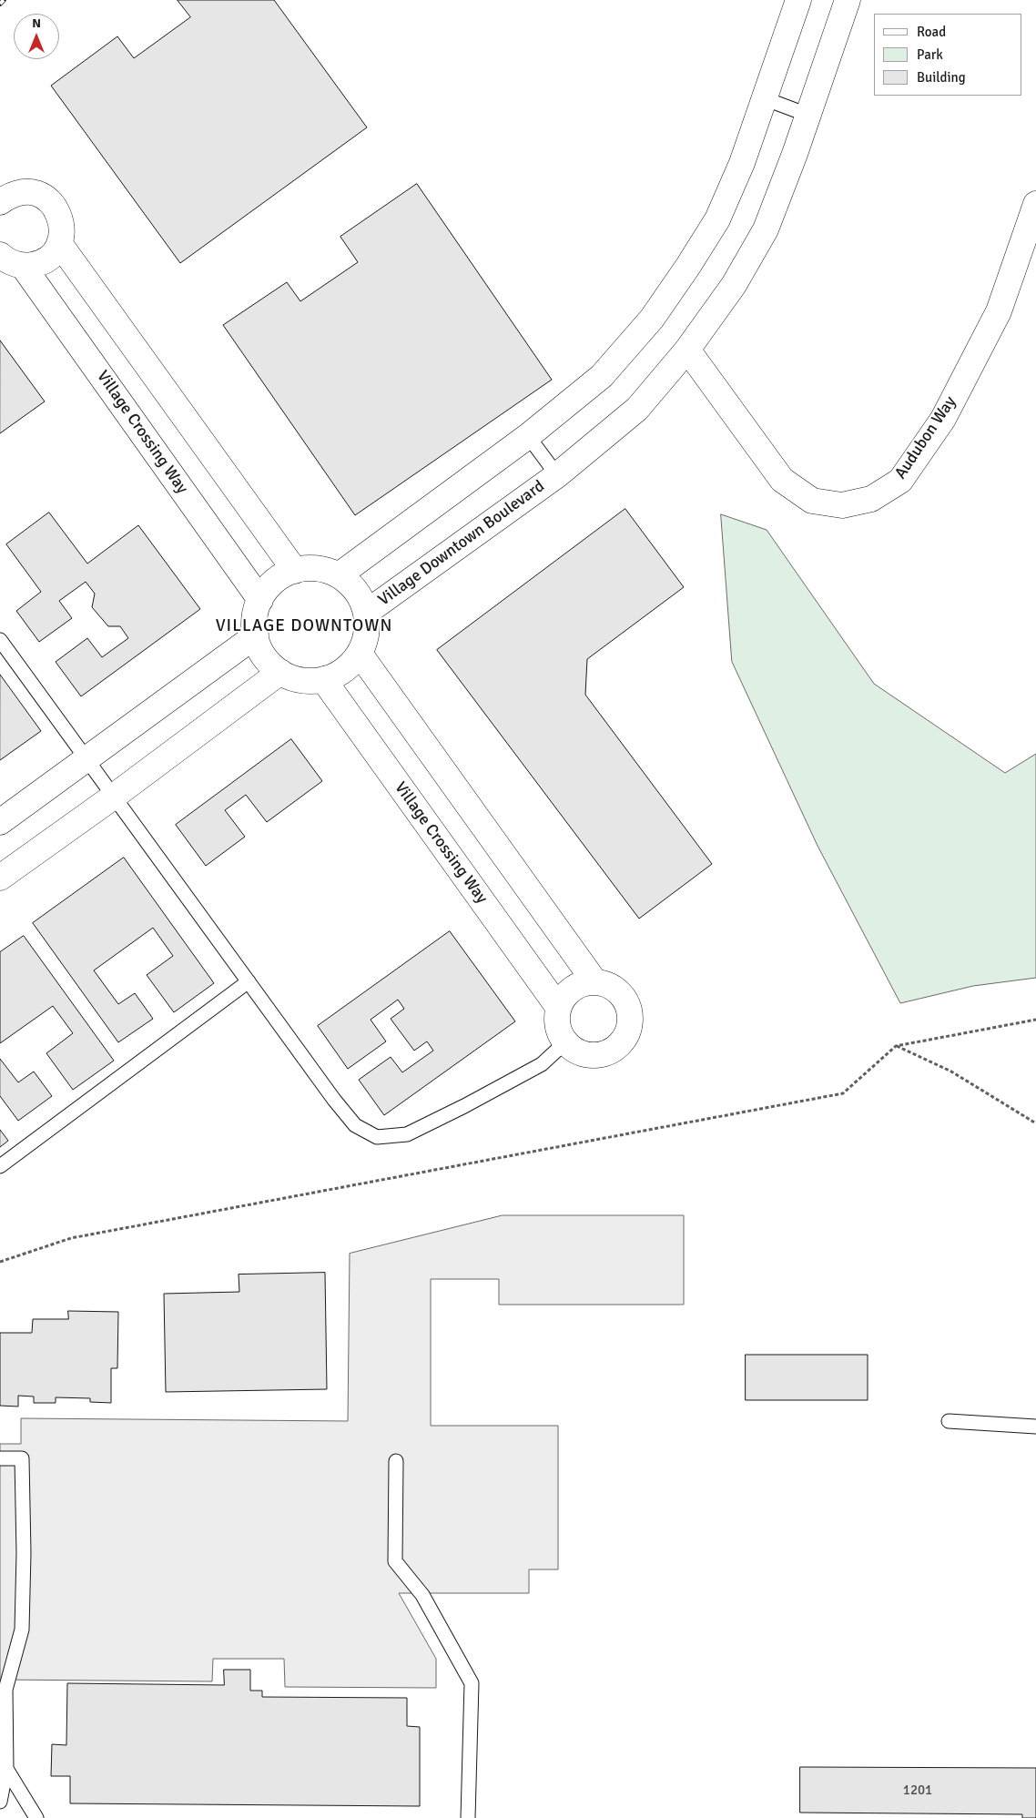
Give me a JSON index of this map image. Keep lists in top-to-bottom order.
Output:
{
  "streets": {
    "street": ["Village Crossing Way", "Audubon Way", "Village Downtown Boulevard"]
  },
  "crossings": [
    ["Village Crossing Way", "Village Downtown Boulevard"],
    ["Audubon Way", "Village Downtown Boulevard"]
  ],
  "districts": ["VILLAGE DOWNTOWN"],
  "house_numbers": ["1201"],
  "legend": ["Road", "Park", "Building"],
  "north": "top"
}
